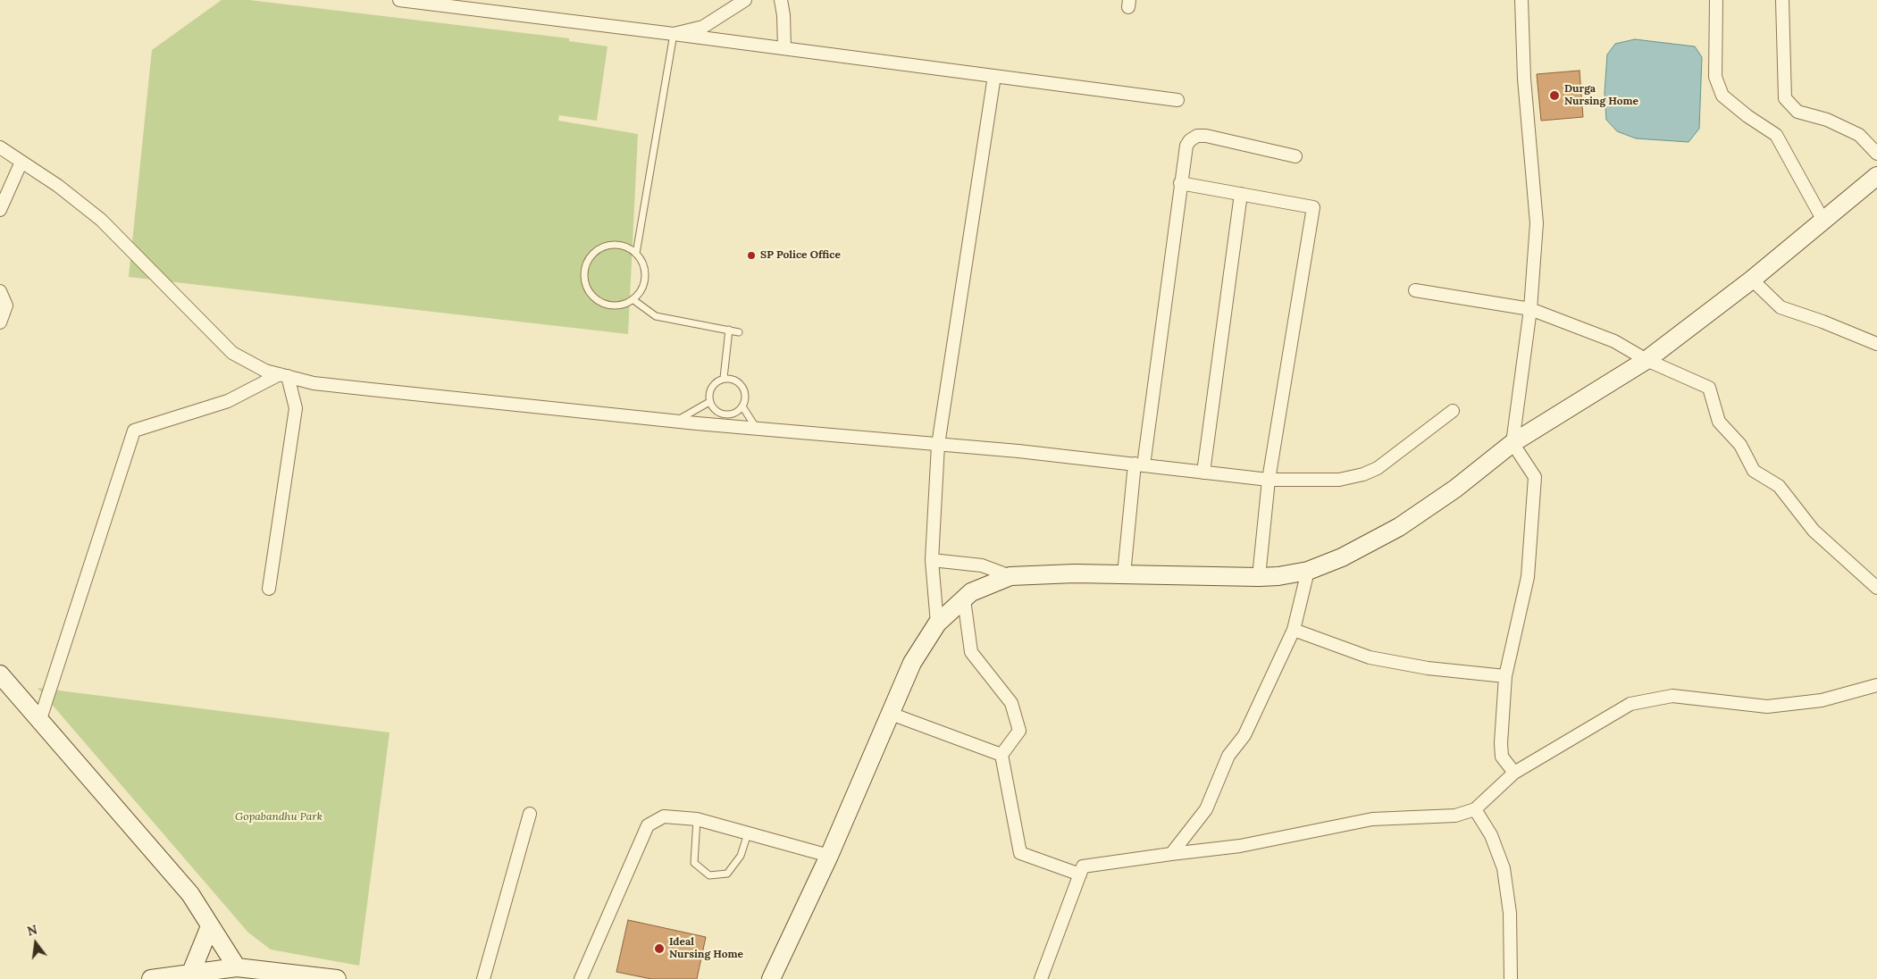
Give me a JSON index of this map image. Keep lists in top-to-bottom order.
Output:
{
  "parks": ["Gopabandhu Park"],
  "places": ["Durga Nursing Home", "SP Police Office", "Ideal Nursing Home"],
  "north": "top"
}
